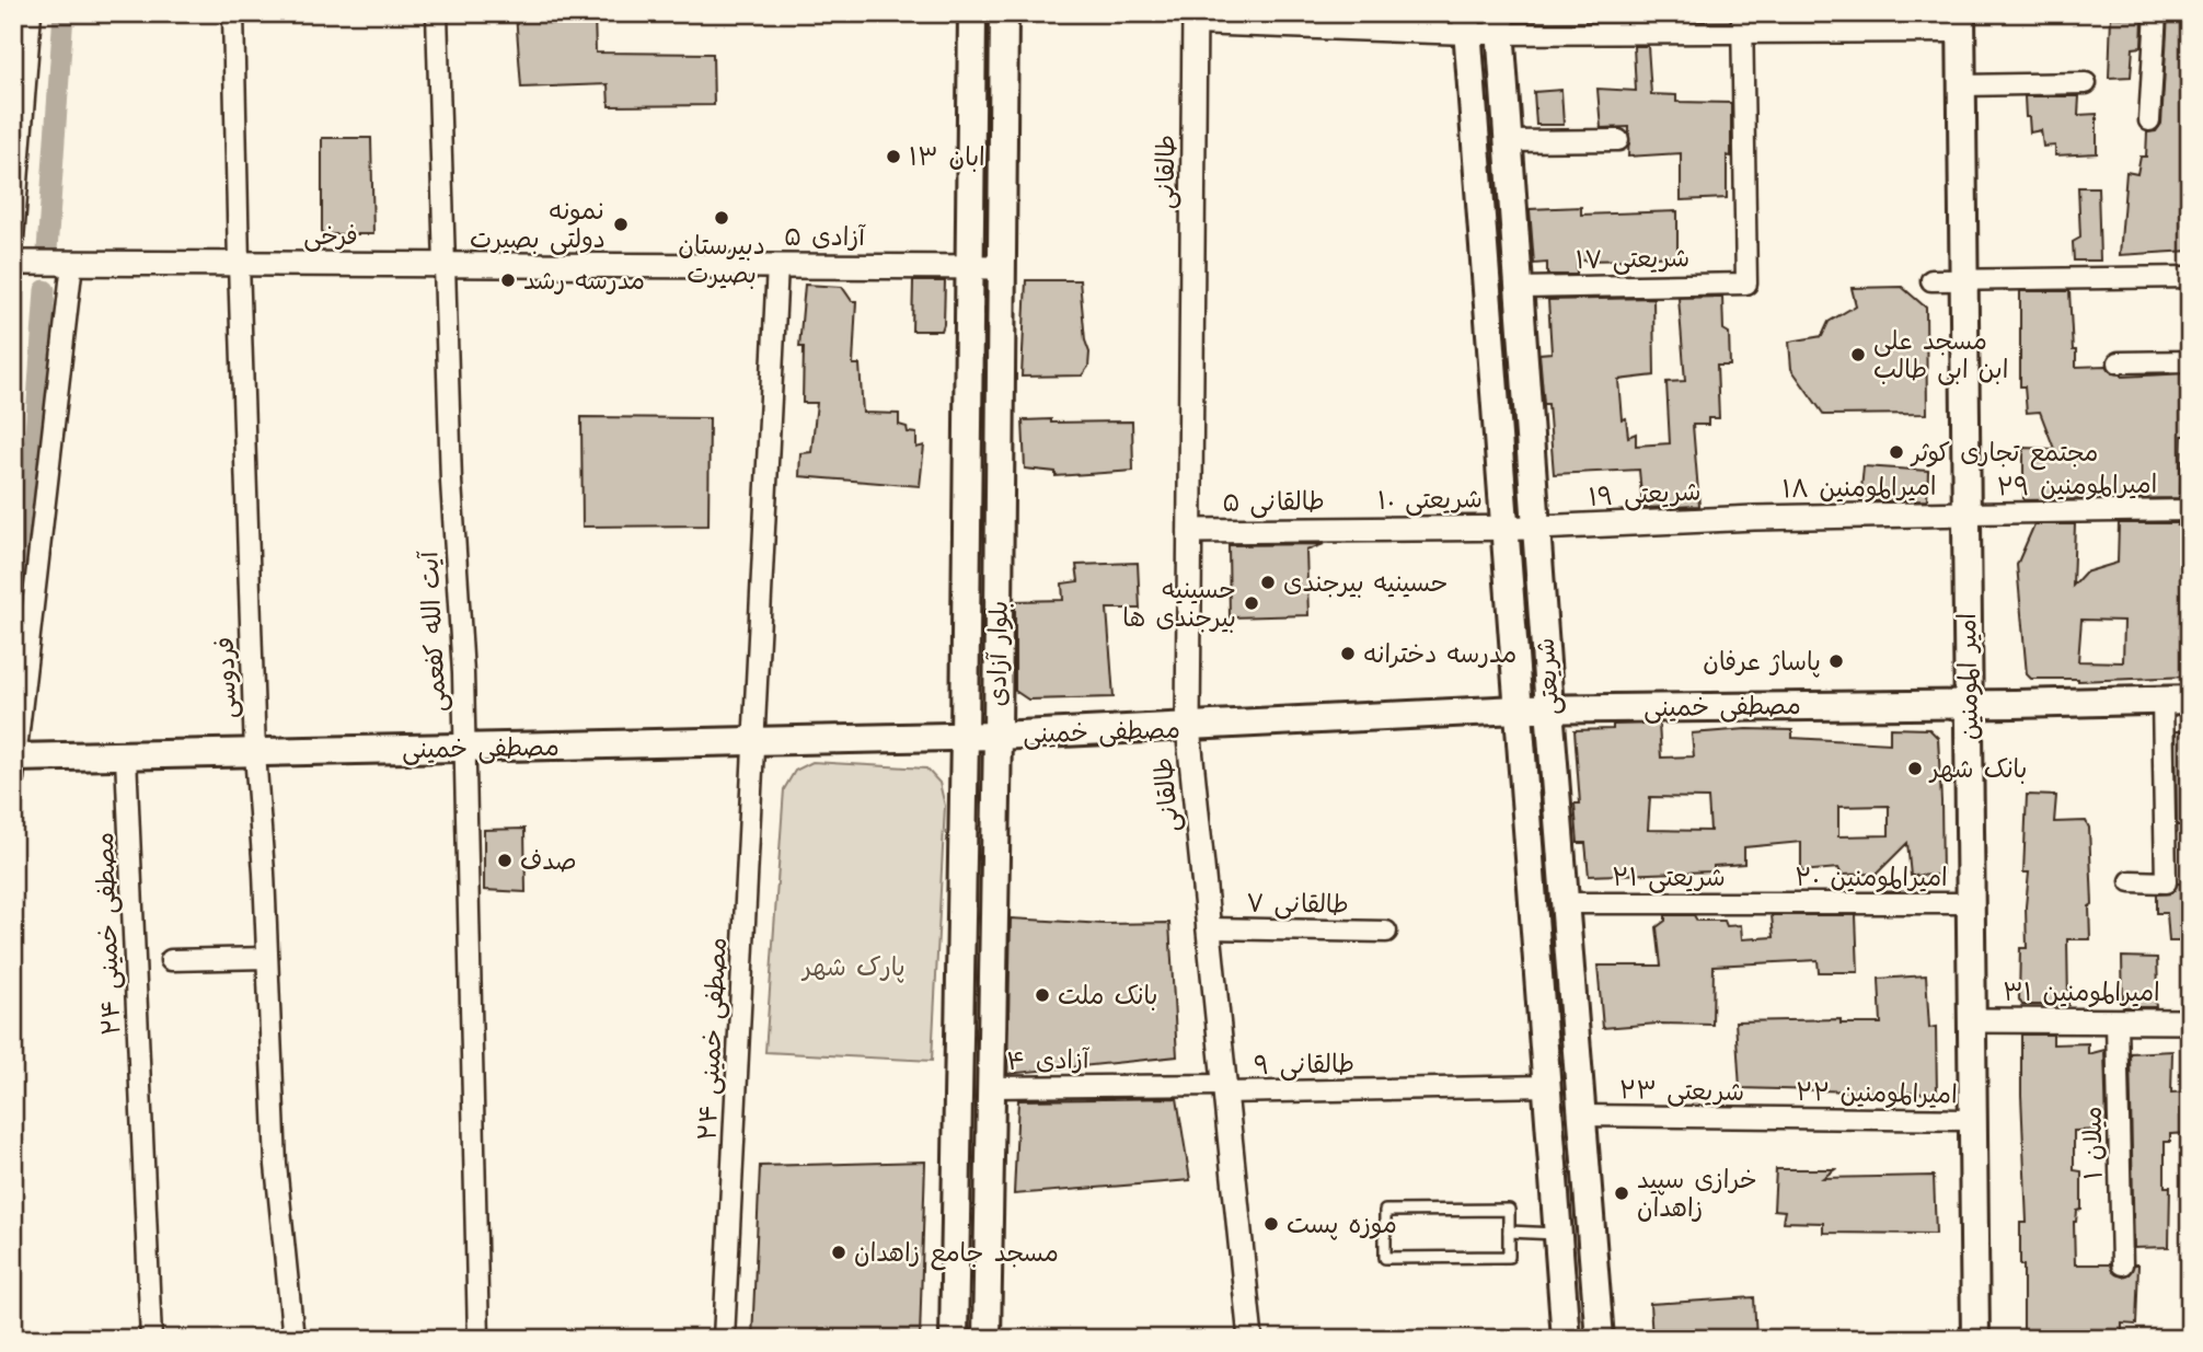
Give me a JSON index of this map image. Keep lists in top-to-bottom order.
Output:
{
  "streets": {
    "main road": [
      "بلوار آزادی",
      "شریعتی",
      "امیر المومنین",
      "مصطفی خمینی"
    ],
    "street": [
      "طالقانی",
      "فرخی",
      "آزادی ۵",
      "شریعتی ۱۷",
      "امیرالمومنین ۲۹",
      "امیرالمومنین ۱۸",
      "شریعتی ۱۹",
      "شریعتی ۱۰",
      "طالقانی ۵",
      "آیت الله کفعمی",
      "فردوسی",
      "شریعتی ۲۱",
      "امیرالمومنین ۲۰",
      "طالقانی ۷",
      "مصطفی خمینی ۲۴",
      "امیرالمومنین ۳۱",
      "آزادی ۴",
      "طالقانی ۹",
      "شریعتی ۲۳",
      "امیرالمومنین ۲۲",
      "میلان ۱"
    ]
  },
  "crossings": [
    ["طالقانی", "طالقانی ۵"],
    ["طالقانی", "مصطفی خمینی"],
    ["طالقانی", "طالقانی ۷"],
    ["طالقانی", "آزادی ۴"],
    ["طالقانی", "طالقانی ۹"],
    ["فرخی", "آزادی ۵"],
    ["فرخی", "آیت الله کفعمی"],
    ["فرخی", "فردوسی"],
    ["آزادی ۵", "بلوار آزادی"],
    ["آزادی ۵", "مصطفی خمینی ۲۴"],
    ["شریعتی ۱۷", "شریعتی"],
    ["امیرالمومنین ۲۹", "امیرالمومنین ۱۸"],
    ["امیرالمومنین ۲۹", "امیر المومنین"],
    ["امیرالمومنین ۱۸", "شریعتی ۱۹"],
    ["امیرالمومنین ۱۸", "امیر المومنین"],
    ["شریعتی ۱۹", "شریعتی ۱۰"],
    ["شریعتی ۱۹", "شریعتی"],
    ["شریعتی ۱۰", "طالقانی ۵"],
    ["شریعتی ۱۰", "شریعتی"],
    ["آیت الله کفعمی", "مصطفی خمینی"],
    ["بلوار آزادی", "مصطفی خمینی"],
    ["بلوار آزادی", "آزادی ۴"],
    ["شریعتی", "مصطفی خمینی"],
    ["شریعتی", "شریعتی ۲۱"],
    ["شریعتی", "طالقانی ۹"],
    ["شریعتی", "شریعتی ۲۳"],
    ["امیر المومنین", "مصطفی خمینی"],
    ["امیر المومنین", "امیرالمومنین ۲۰"],
    ["امیر المومنین", "امیرالمومنین ۳۱"],
    ["امیر المومنین", "امیرالمومنین ۲۲"],
    ["فردوسی", "مصطفی خمینی"],
    ["مصطفی خمینی", "مصطفی خمینی ۲۴"],
    ["شریعتی ۲۱", "امیرالمومنین ۲۰"],
    ["امیرالمومنین ۳۱", "میلان ۱"],
    ["آزادی ۴", "طالقانی ۹"],
    ["شریعتی ۲۳", "امیرالمومنین ۲۲"]
  ],
  "parks": ["پارک شهر"],
  "places": [
    "۱۳ ابان",
    "دبیرستان بصیرت",
    "نمونه دولتی بصیرت",
    "مدرسه رشد",
    "مسجد علی ابن ابی طالب",
    "مجتمع تجاری کوثر",
    "حسینیه بیرجندی",
    "حسینیه بیرجندی ها",
    "مدرسه دخترانه",
    "پاساژ عرفان",
    "بانک شهر",
    "صدف",
    "بانک ملت",
    "خرازی سپید زاهدان",
    "موزه پست",
    "مسجد جامع زاهدان"
  ]
}
